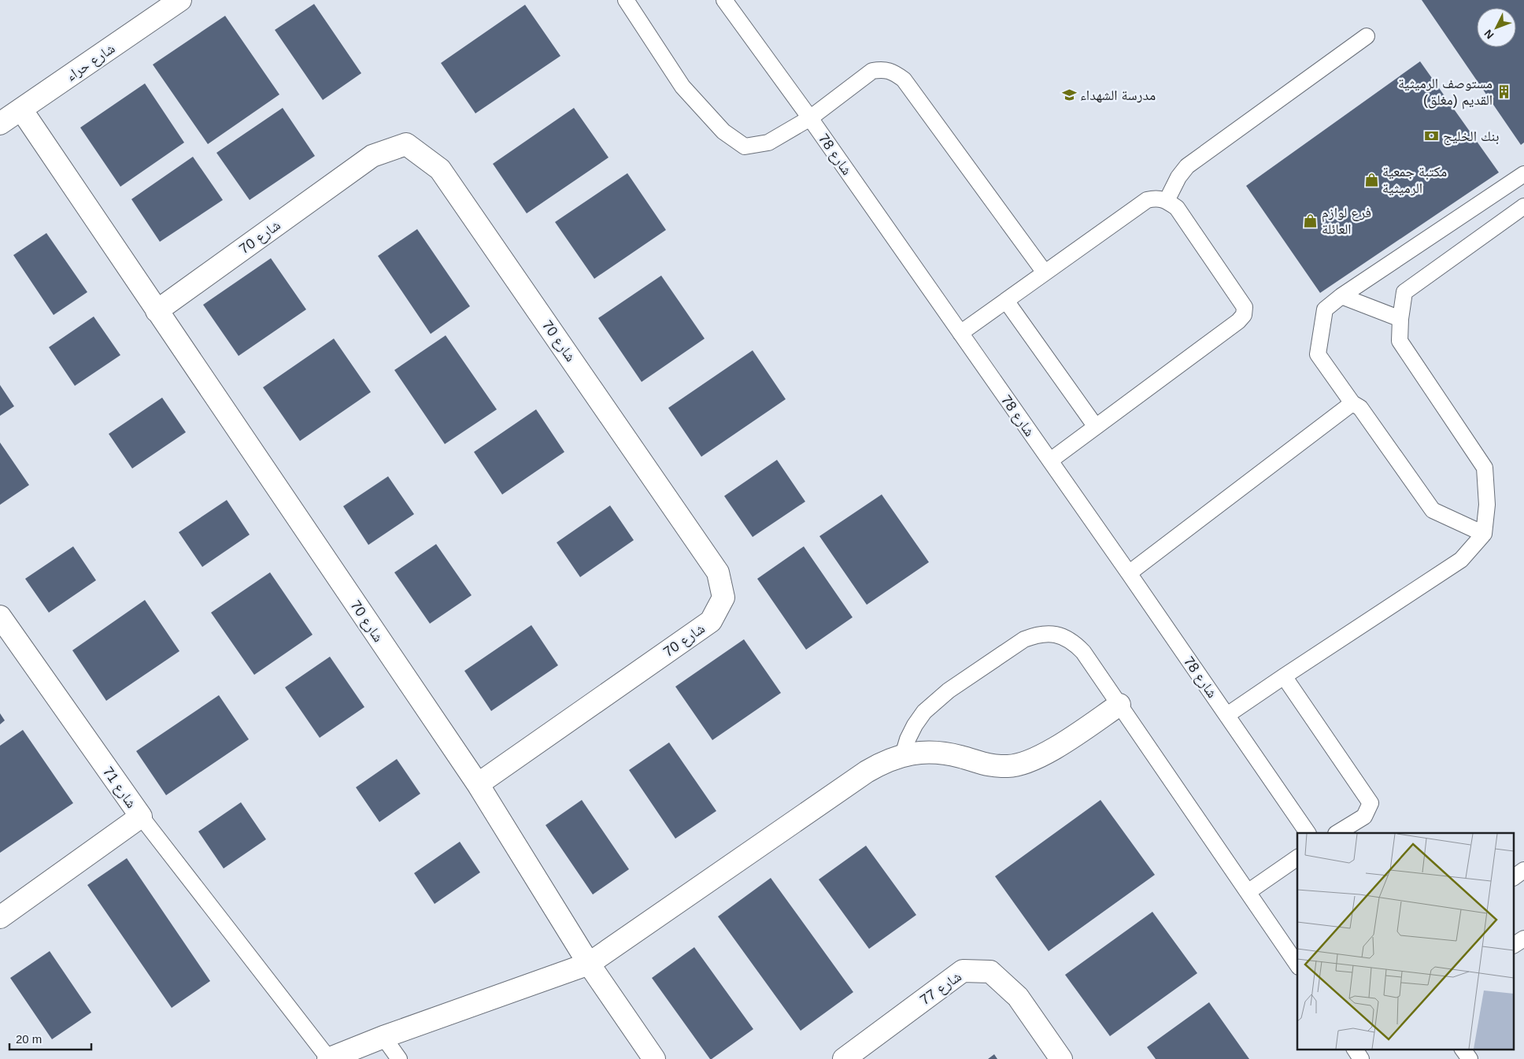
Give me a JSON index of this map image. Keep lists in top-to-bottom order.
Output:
{
  "streets": {
    "street": [
      "شارع حراء",
      "شارع 70",
      "شارع 71",
      "شارع 77"
    ],
    "lane": ["شارع 78"]
  },
  "crossings": [
    ["شارع حراء", "شارع 70"]
  ],
  "places": {
    "building": ["مستوصف الرميثية القديم (مغلق)"],
    "school or university": ["مدرسة الشهداء"],
    "bank": ["بنك الخليج"],
    "shop": ["مكتبة جمعية الرميثية", "فرع لوازم العائلة"]
  },
  "scale_bar": "20 m",
  "north": "bottom left"
}
